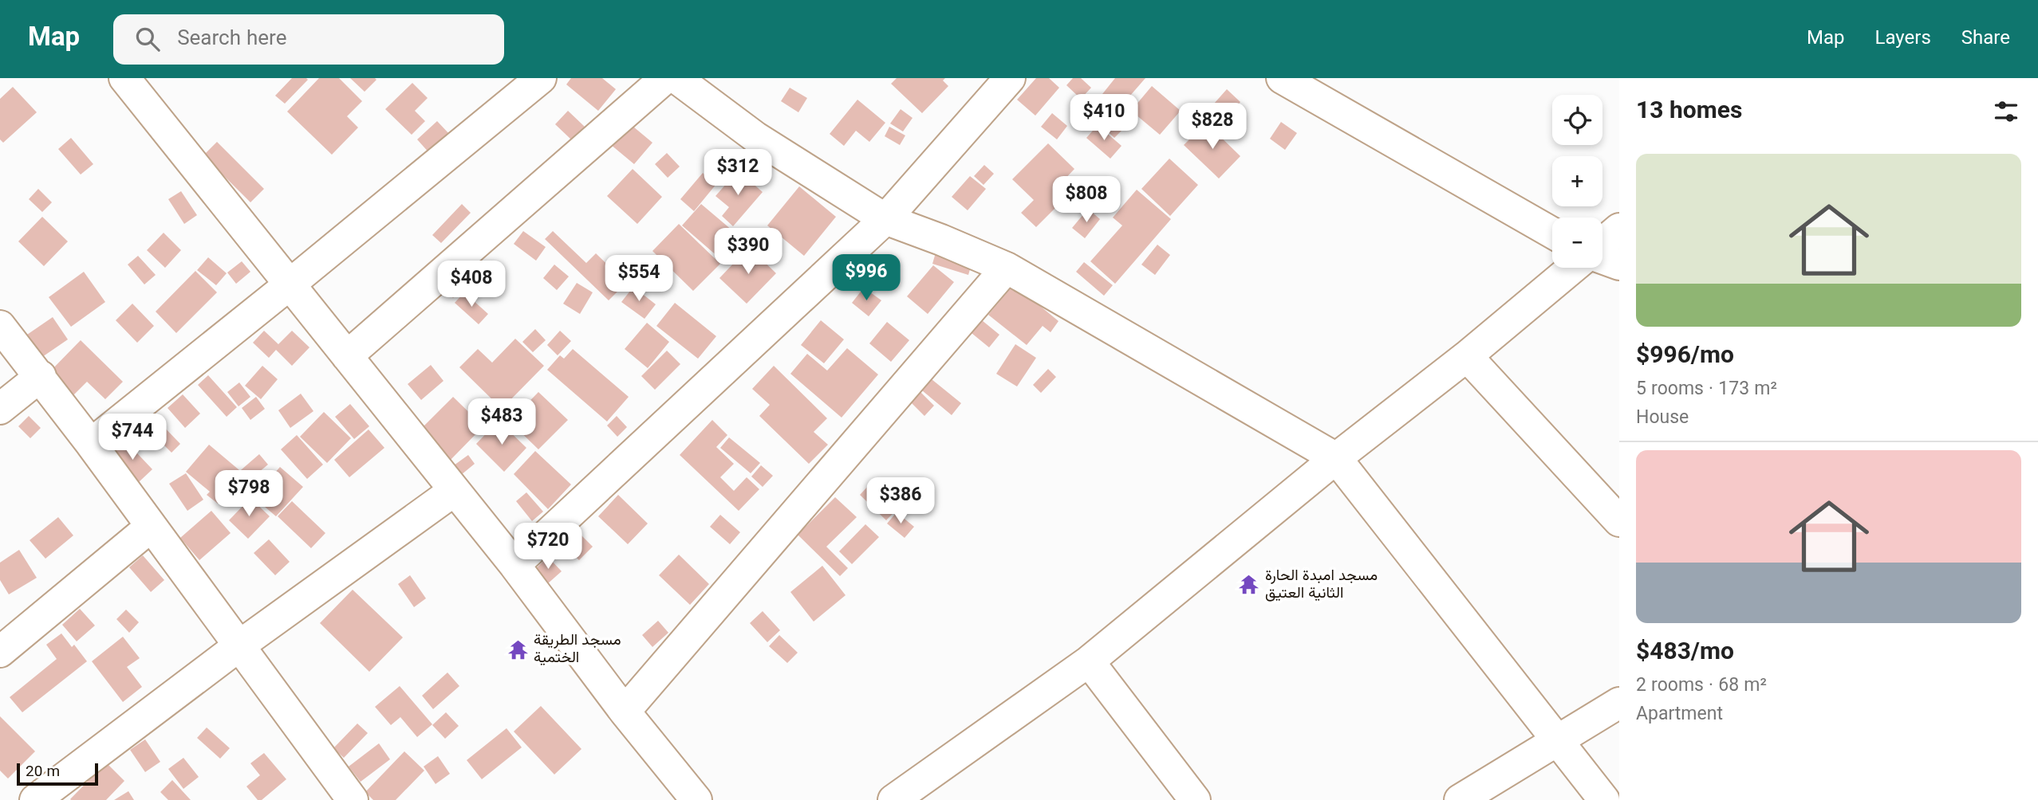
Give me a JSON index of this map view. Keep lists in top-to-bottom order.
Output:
{
  "places": {
    "temple": ["مسجد امبدة الحارة الثانية العتيق", "مسجد الطريقة الختمية"]
  },
  "scale_bar": "20 m",
  "page": {
    "header": "Map",
    "search": "Search here",
    "nav": ["Map", "Layers", "Share"],
    "heading": "13 homes",
    "price": [
      "$410",
      "$828",
      "$312",
      "$808",
      "$390",
      "$996",
      "$554",
      "$408",
      "$483",
      "$744",
      "$798",
      "$386",
      "$720"
    ],
    "map_buttons": ["+", "−"],
    "list": [
      {
        "name": "$996/mo",
        "note": "5 rooms · 173 m² · House"
      },
      {
        "name": "$483/mo",
        "note": "2 rooms · 68 m² · Apartment"
      }
    ],
    "scale": "20 m"
  }
}
